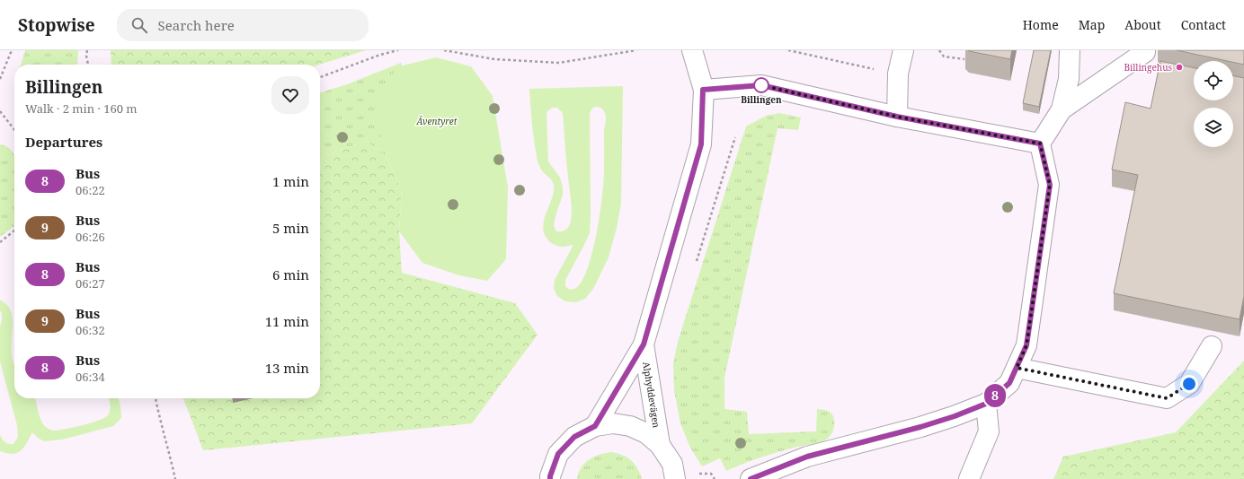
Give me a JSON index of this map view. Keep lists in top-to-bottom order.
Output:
{
  "streets": {
    "street": ["Alphyddevägen"]
  },
  "parks": ["Äventyret"],
  "places": ["Billingehus", "Billingen"],
  "lines": ["bus line 8"],
  "page": {
    "header": "Stopwise",
    "search": "Search here",
    "nav": [
      "Home",
      "Map",
      "About",
      "Contact"
    ],
    "on_map": "8",
    "heading": [
      ["Billingen", "Walk · 2 min · 160 m"],
      "Departures"
    ],
    "list": [
      {
        "mark": "8",
        "name": "Bus",
        "note": "06:22",
        "value": "1 min"
      },
      {
        "mark": "9",
        "name": "Bus",
        "note": "06:26",
        "value": "5 min"
      },
      {
        "mark": "8",
        "name": "Bus",
        "note": "06:27",
        "value": "6 min"
      },
      {
        "mark": "9",
        "name": "Bus",
        "note": "06:32",
        "value": "11 min"
      },
      {
        "mark": "8",
        "name": "Bus",
        "note": "06:34",
        "value": "13 min"
      }
    ]
  }
}
